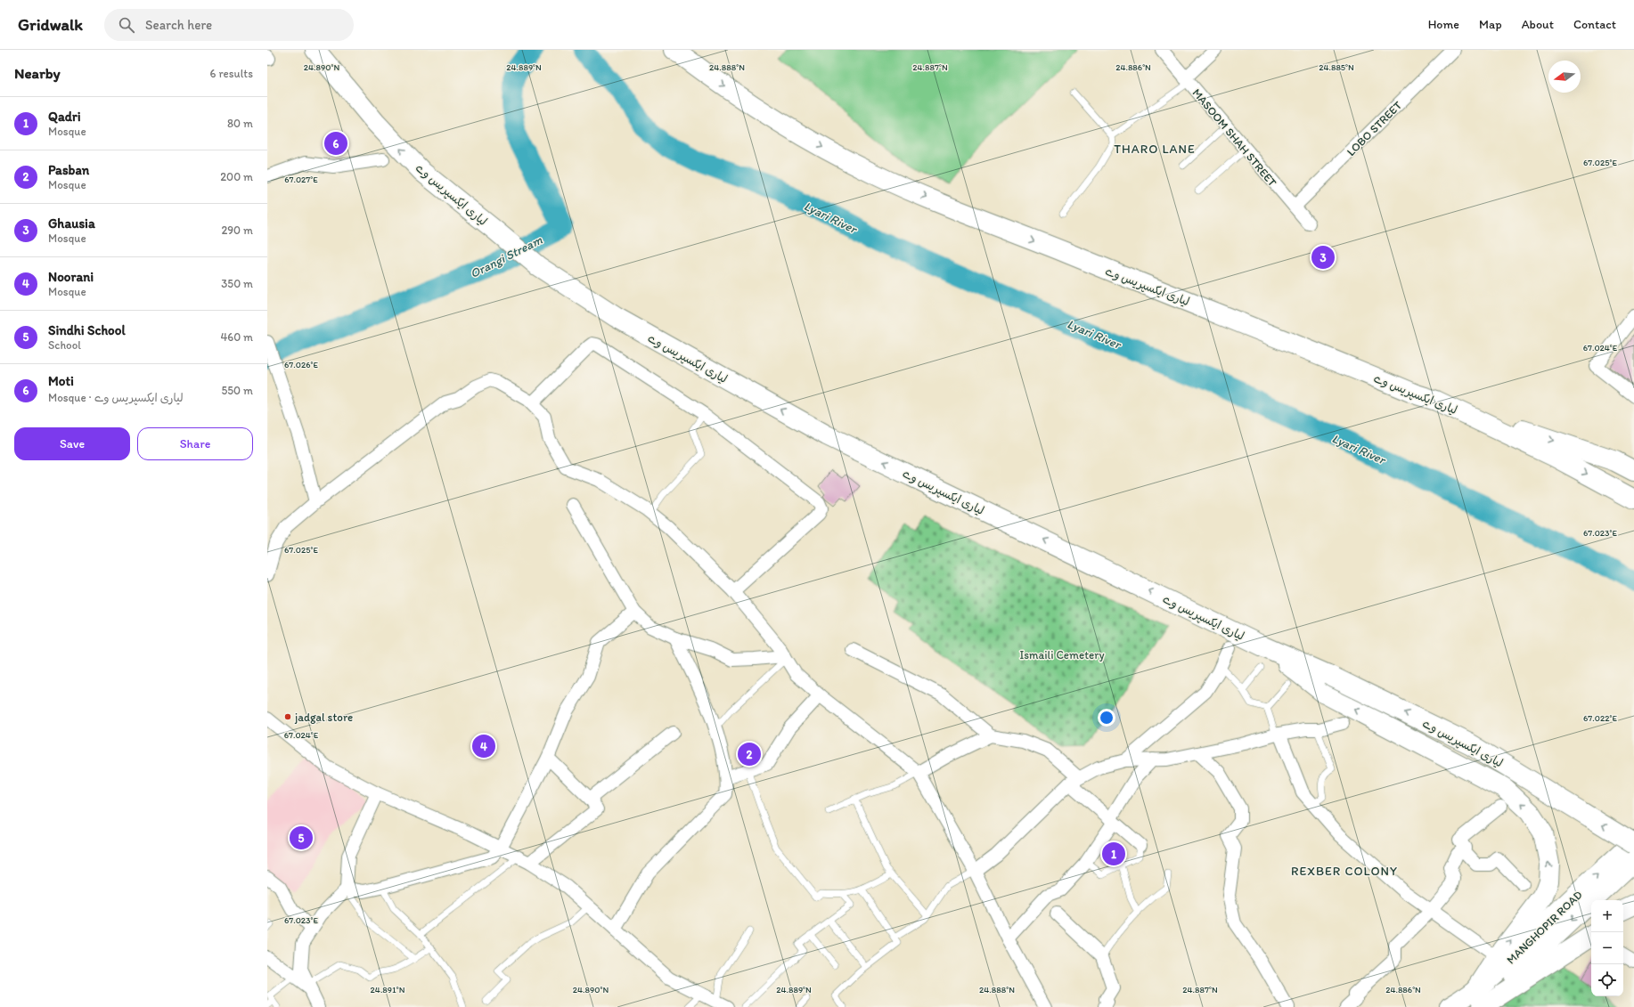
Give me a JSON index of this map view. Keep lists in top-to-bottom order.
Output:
{
  "streets": {
    "main road": ["لیاری ایکسپریس وے", "MANGHOPIR ROAD"],
    "street": ["LOBO STREET", "MASOOM SHAH STREET"]
  },
  "crossings": [
    ["LOBO STREET", "MASOOM SHAH STREET"],
    ["لیاری ایکسپریس وے", "MANGHOPIR ROAD"]
  ],
  "districts": ["THARO LANE", "REXBER COLONY"],
  "water": ["Lyari River", "Orangi Stream"],
  "parks": ["Ismaili Cemetery"],
  "places": ["jadgal store"],
  "north": "left",
  "page": {
    "header": "Gridwalk",
    "search": "Search here",
    "nav": [
      "Home",
      "Map",
      "About",
      "Contact"
    ],
    "heading": ["Nearby", "6 results"],
    "list": [
      {
        "mark": "1",
        "name": "Qadri",
        "note": "Mosque",
        "value": "80 m"
      },
      {
        "mark": "2",
        "name": "Pasban",
        "note": "Mosque",
        "value": "200 m"
      },
      {
        "mark": "3",
        "name": "Ghausia",
        "note": "Mosque",
        "value": "290 m"
      },
      {
        "mark": "4",
        "name": "Noorani",
        "note": "Mosque",
        "value": "350 m"
      },
      {
        "mark": "5",
        "name": "Sindhi School",
        "note": "School",
        "value": "460 m"
      },
      {
        "mark": "6",
        "name": "Moti",
        "note": "Mosque · لیاری ایکسپریس وے",
        "value": "550 m"
      }
    ],
    "pins": [
      "6",
      "3",
      "4",
      "2",
      "5",
      "1"
    ],
    "buttons": ["Save", "Share"],
    "map_buttons": ["+", "−"]
  },
  "coordinates": [
    "24.890°N",
    "24.889°N",
    "24.888°N",
    "24.887°N",
    "24.886°N",
    "24.885°N",
    "67.025°E",
    "67.027°E",
    "67.024°E",
    "67.026°E",
    "67.023°E",
    "67.022°E",
    "24.891°N"
  ]
}
